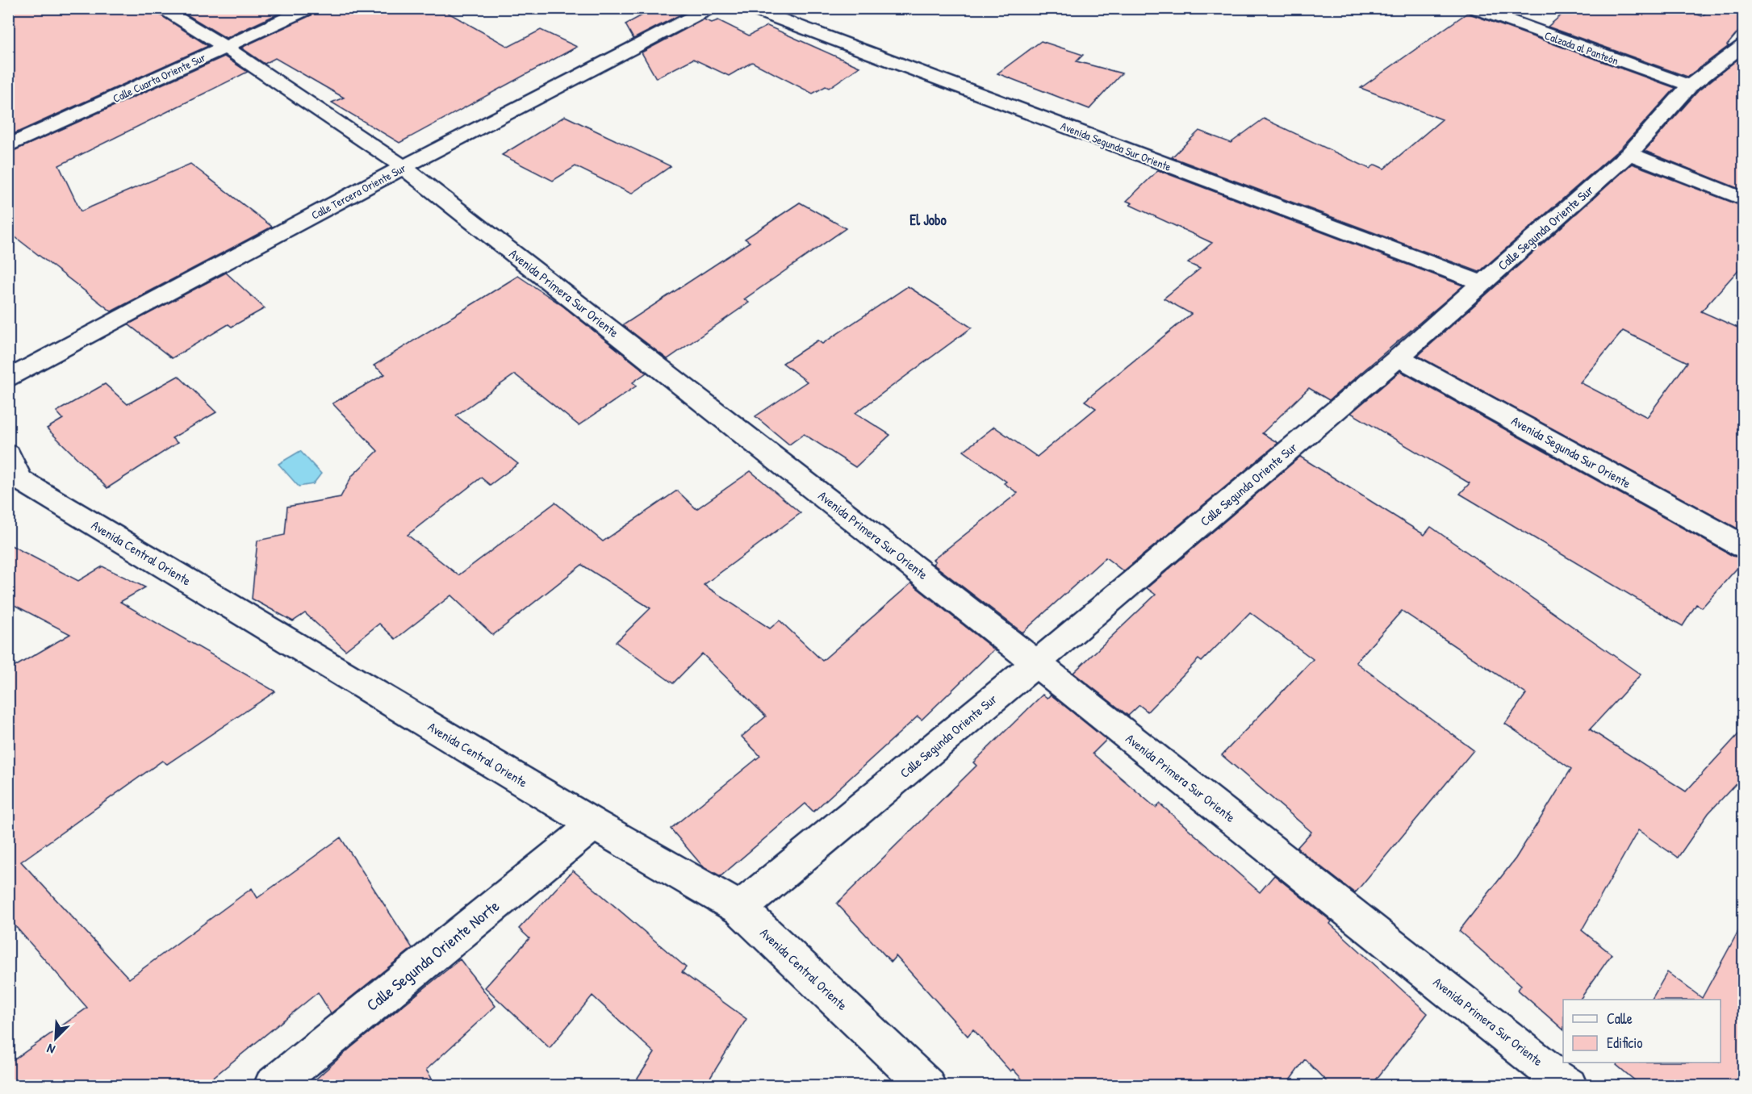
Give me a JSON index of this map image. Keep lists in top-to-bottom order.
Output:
{
  "streets": {
    "street": [
      "Calzada al Panteón",
      "Calle Cuarta Oriente Sur",
      "Avenida Segunda Sur Oriente",
      "Calle Tercera Oriente Sur",
      "Calle Segunda Oriente Sur",
      "Avenida Primera Sur Oriente",
      "Avenida Central Oriente",
      "Calle Segunda Oriente Norte"
    ]
  },
  "crossings": [
    ["Calzada al Panteón", "Calle Segunda Oriente Sur"],
    ["Calle Cuarta Oriente Sur", "Avenida Primera Sur Oriente"],
    ["Avenida Segunda Sur Oriente", "Calle Segunda Oriente Sur"],
    ["Calle Tercera Oriente Sur", "Avenida Primera Sur Oriente"],
    ["Calle Segunda Oriente Sur", "Avenida Primera Sur Oriente"],
    ["Calle Segunda Oriente Sur", "Avenida Central Oriente"],
    ["Avenida Central Oriente", "Calle Segunda Oriente Norte"]
  ],
  "districts": ["El Jobo"],
  "legend": ["Calle", "Edificio"],
  "north": "bottom left"
}
